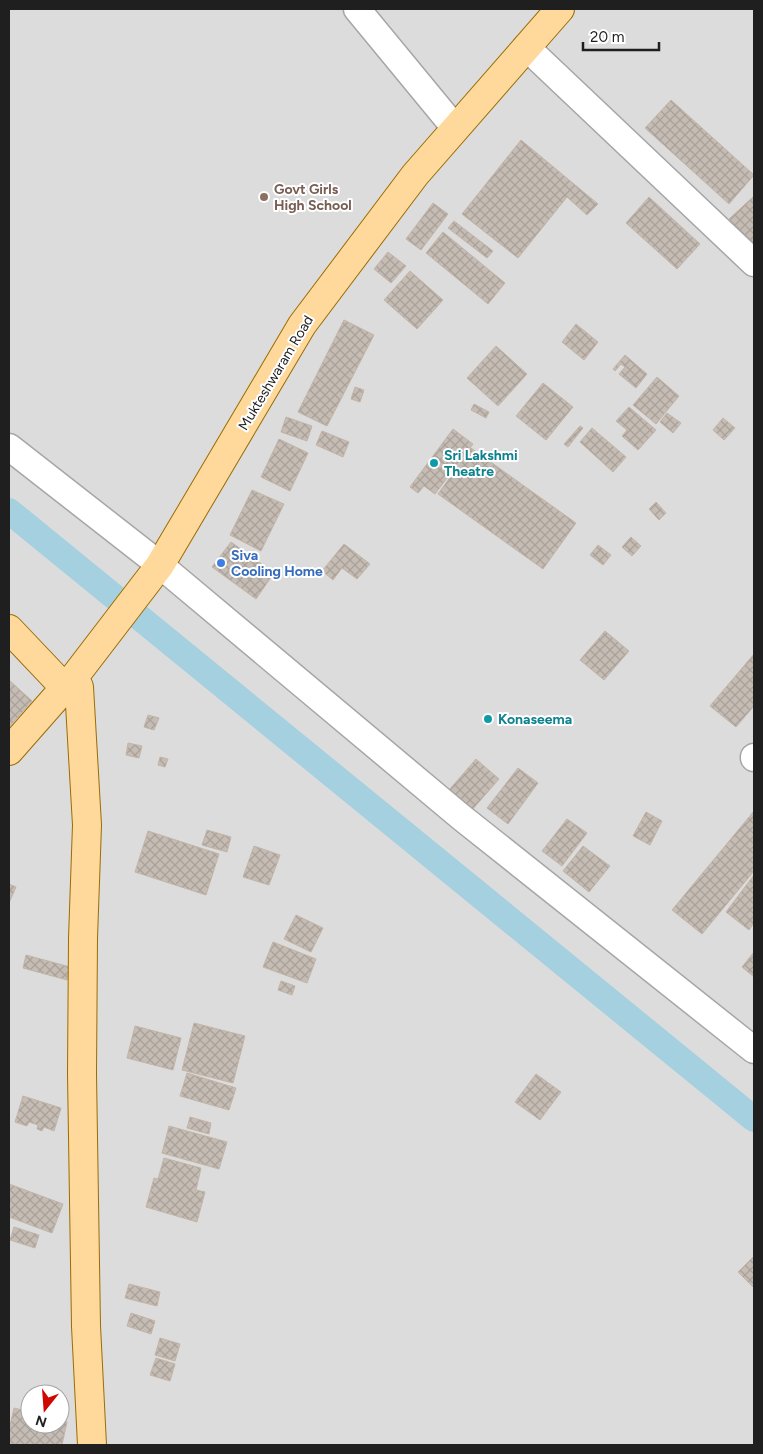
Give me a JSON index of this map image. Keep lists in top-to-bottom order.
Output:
{
  "streets": {
    "main road": ["Mukteshwaram Road"]
  },
  "places": [
    "Govt Girls High School",
    "Sri Lakshmi Theatre",
    "Siva Cooling Home",
    "Konaseema"
  ],
  "scale_bar": "20 m",
  "north": "bottom"
}
